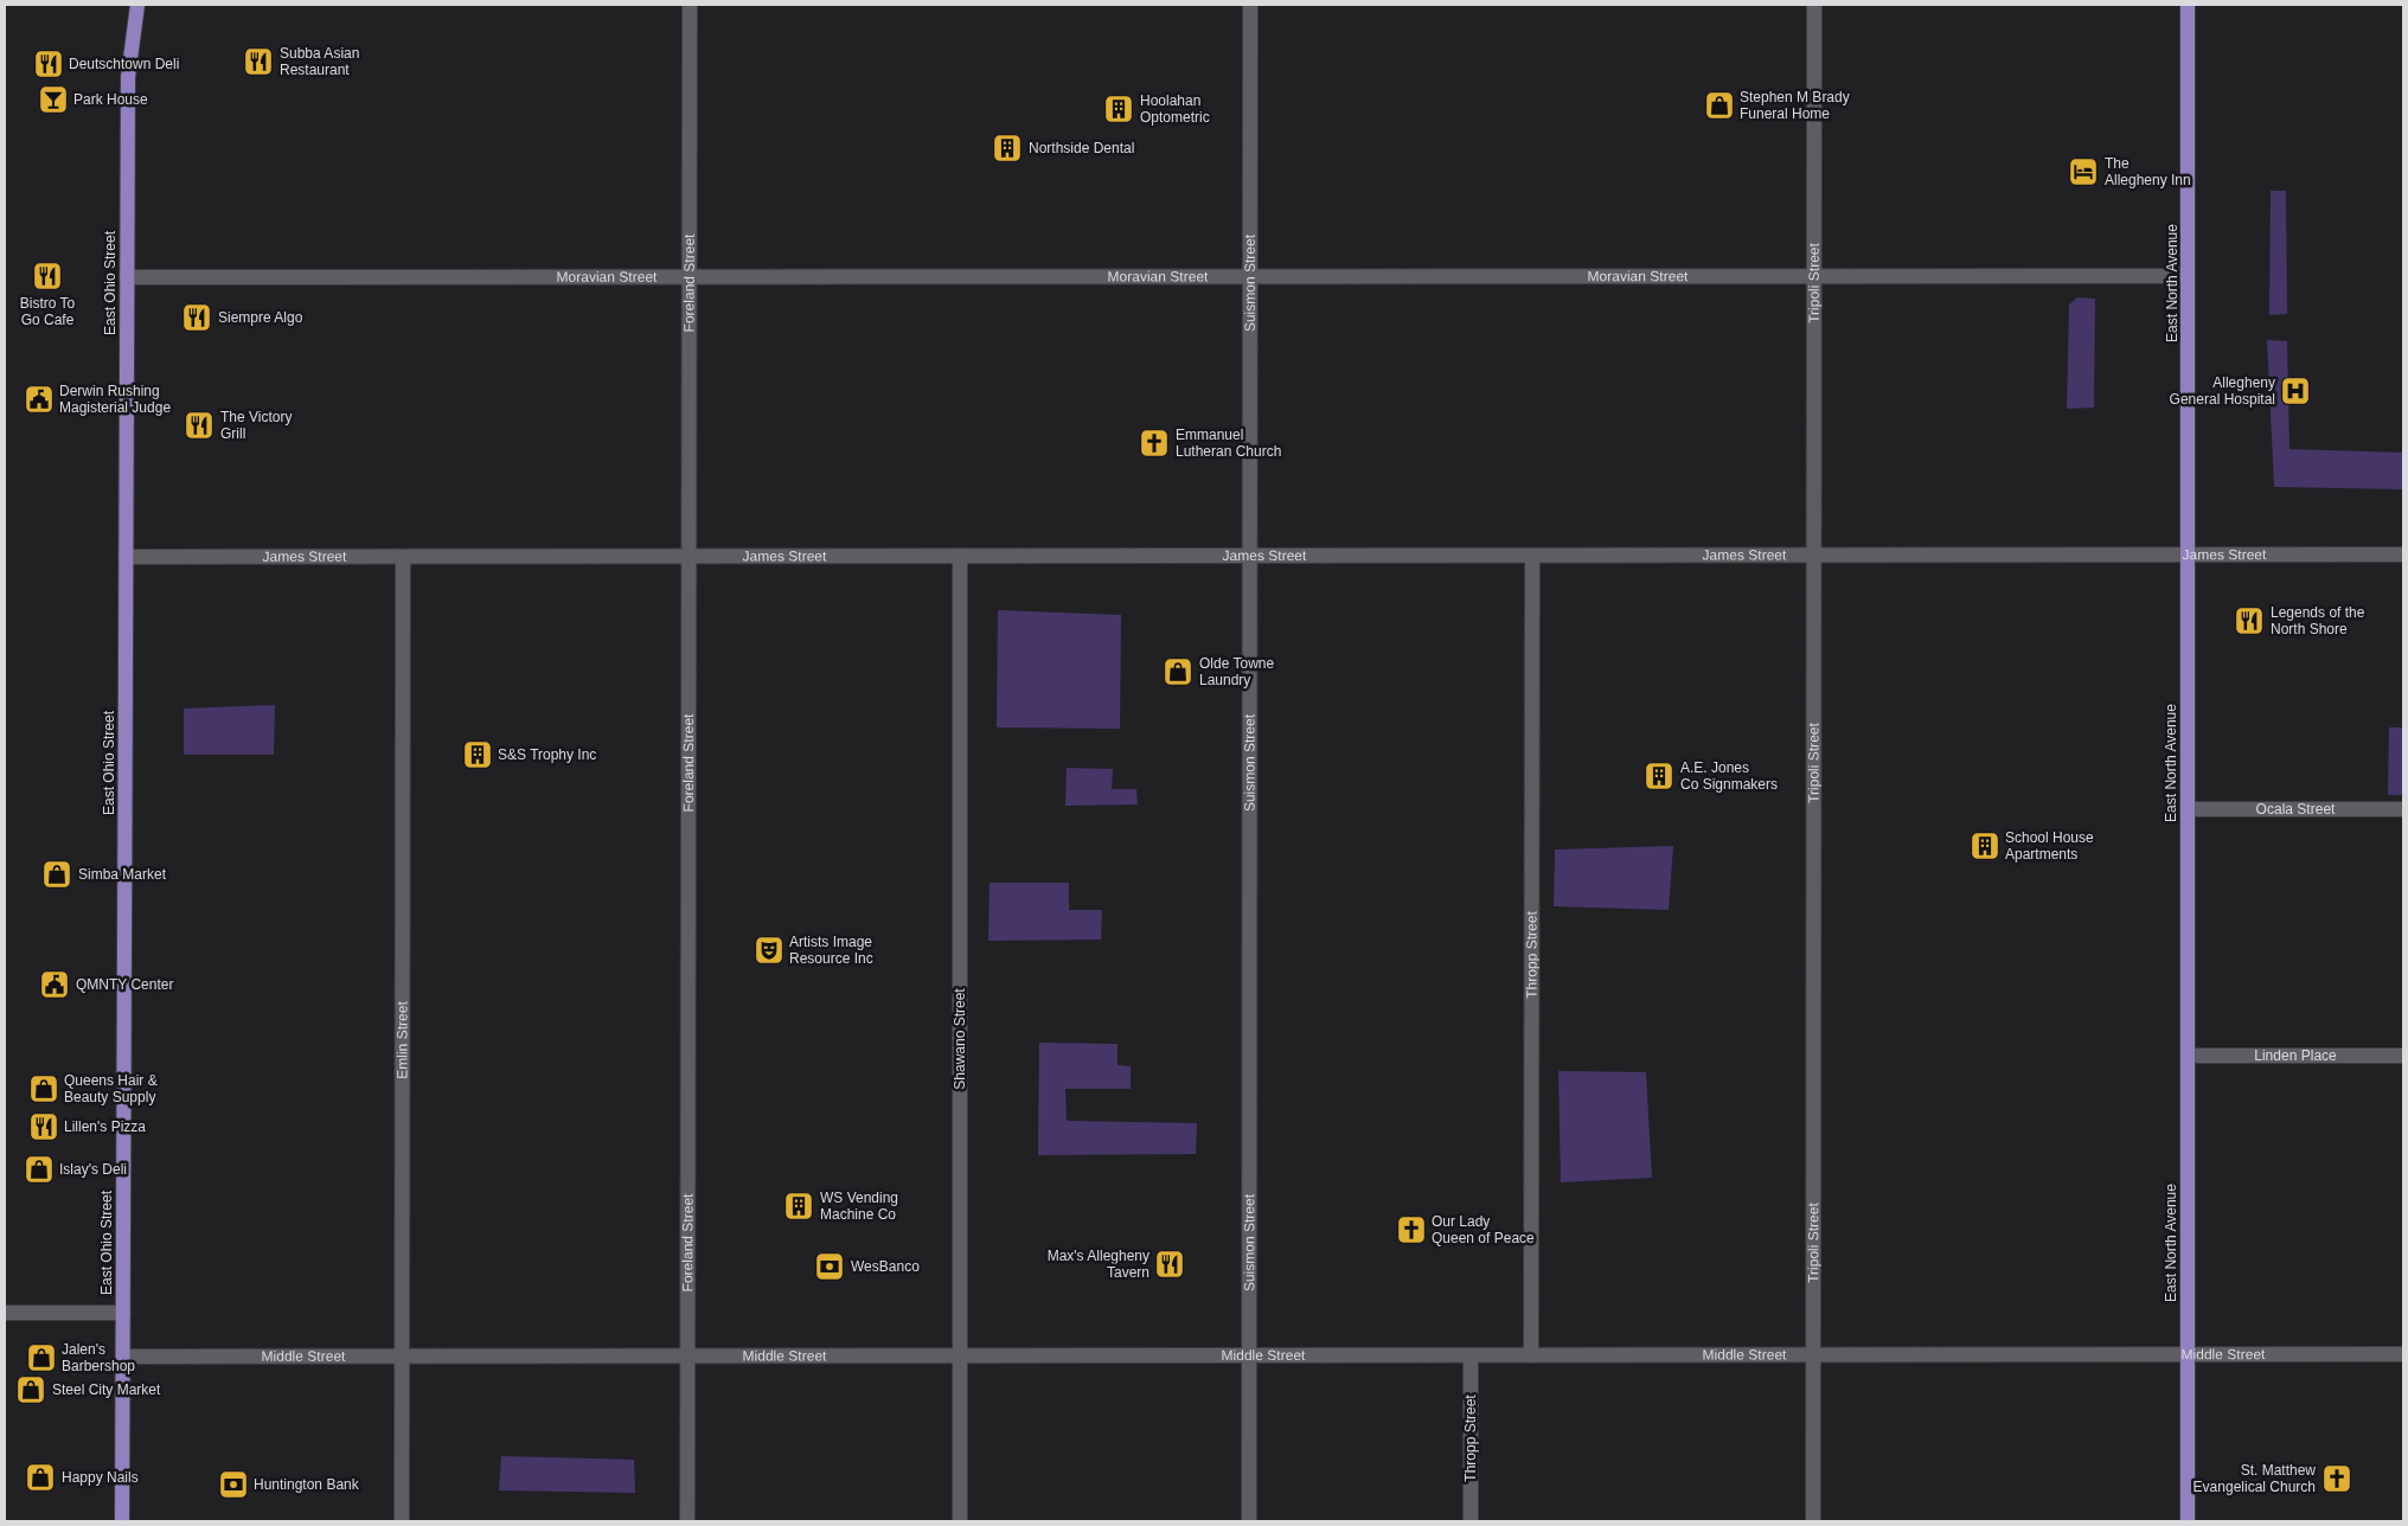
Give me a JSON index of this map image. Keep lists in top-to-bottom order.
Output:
{
  "streets": {
    "main road": ["East Ohio Street", "East North Avenue"],
    "street": [
      "Moravian Street",
      "Foreland Street",
      "Suismon Street",
      "Tripoli Street",
      "James Street",
      "Ocala Street",
      "Thropp Street",
      "Emlin Street",
      "Shawano Street",
      "Linden Place",
      "Middle Street"
    ]
  },
  "crossings": [
    ["Moravian Street", "East Ohio Street"],
    ["Moravian Street", "Foreland Street"],
    ["Moravian Street", "Suismon Street"],
    ["Moravian Street", "Tripoli Street"],
    ["Moravian Street", "East North Avenue"],
    ["East Ohio Street", "James Street"],
    ["East Ohio Street", "Middle Street"],
    ["Foreland Street", "James Street"],
    ["Foreland Street", "Middle Street"],
    ["Suismon Street", "James Street"],
    ["Suismon Street", "Middle Street"],
    ["Tripoli Street", "James Street"],
    ["Tripoli Street", "Middle Street"],
    ["East North Avenue", "James Street"],
    ["East North Avenue", "Ocala Street"],
    ["East North Avenue", "Linden Place"],
    ["East North Avenue", "Middle Street"],
    ["James Street", "Thropp Street"],
    ["James Street", "Emlin Street"],
    ["James Street", "Shawano Street"],
    ["Thropp Street", "Middle Street"],
    ["Emlin Street", "Middle Street"],
    ["Shawano Street", "Middle Street"]
  ],
  "places": {
    "restaurant": [
      "Subba Asian Restaurant",
      "Deutschtown Deli",
      "Bistro To Go Cafe",
      "Siempre Algo",
      "The Victory Grill",
      "Legends of the North Shore",
      "Lillen's Pizza",
      "Max's Allegheny Tavern"
    ],
    "bar": ["Park House"],
    "shop": [
      "Stephen M Brady Funeral Home",
      "Olde Towne Laundry",
      "Simba Market",
      "Queens Hair & Beauty Supply",
      "Islay's Deli",
      "Jalen's Barbershop",
      "Steel City Market",
      "Happy Nails"
    ],
    "building": [
      "Hoolahan Optometric",
      "Northside Dental",
      "S&S Trophy Inc",
      "A.E. Jones Co Signmakers",
      "School House Apartments",
      "WS Vending Machine Co"
    ],
    "hotel": ["The Allegheny Inn"],
    "hospital": ["Allegheny General Hospital"],
    "public building": ["Derwin Rushing Magisterial Judge", "QMNTY Center"],
    "church": ["Emmanuel Lutheran Church", "Our Lady Queen of Peace", "St. Matthew Evangelical Church"],
    "theatre": ["Artists Image Resource Inc"],
    "bank": ["WesBanco", "Huntington Bank"]
  }
}
